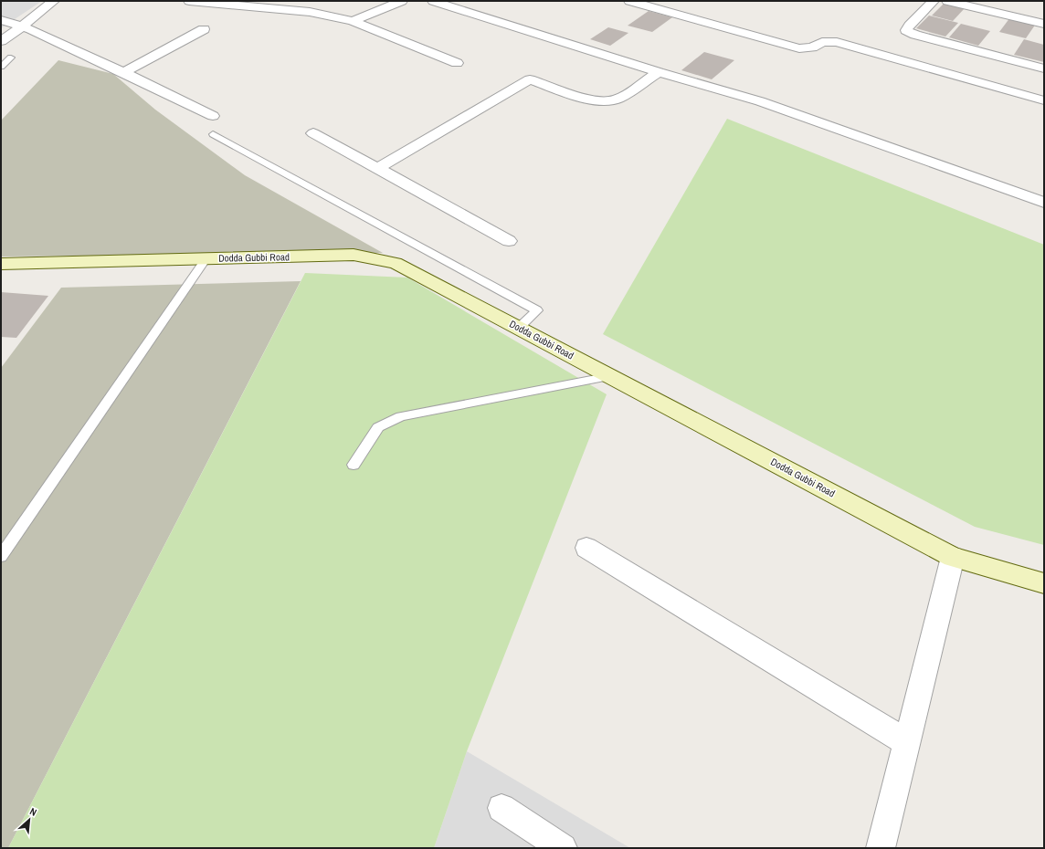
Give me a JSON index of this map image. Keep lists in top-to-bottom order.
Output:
{
  "streets": {
    "street": ["Dodda Gubbi Road"]
  },
  "north": "top right"
}
